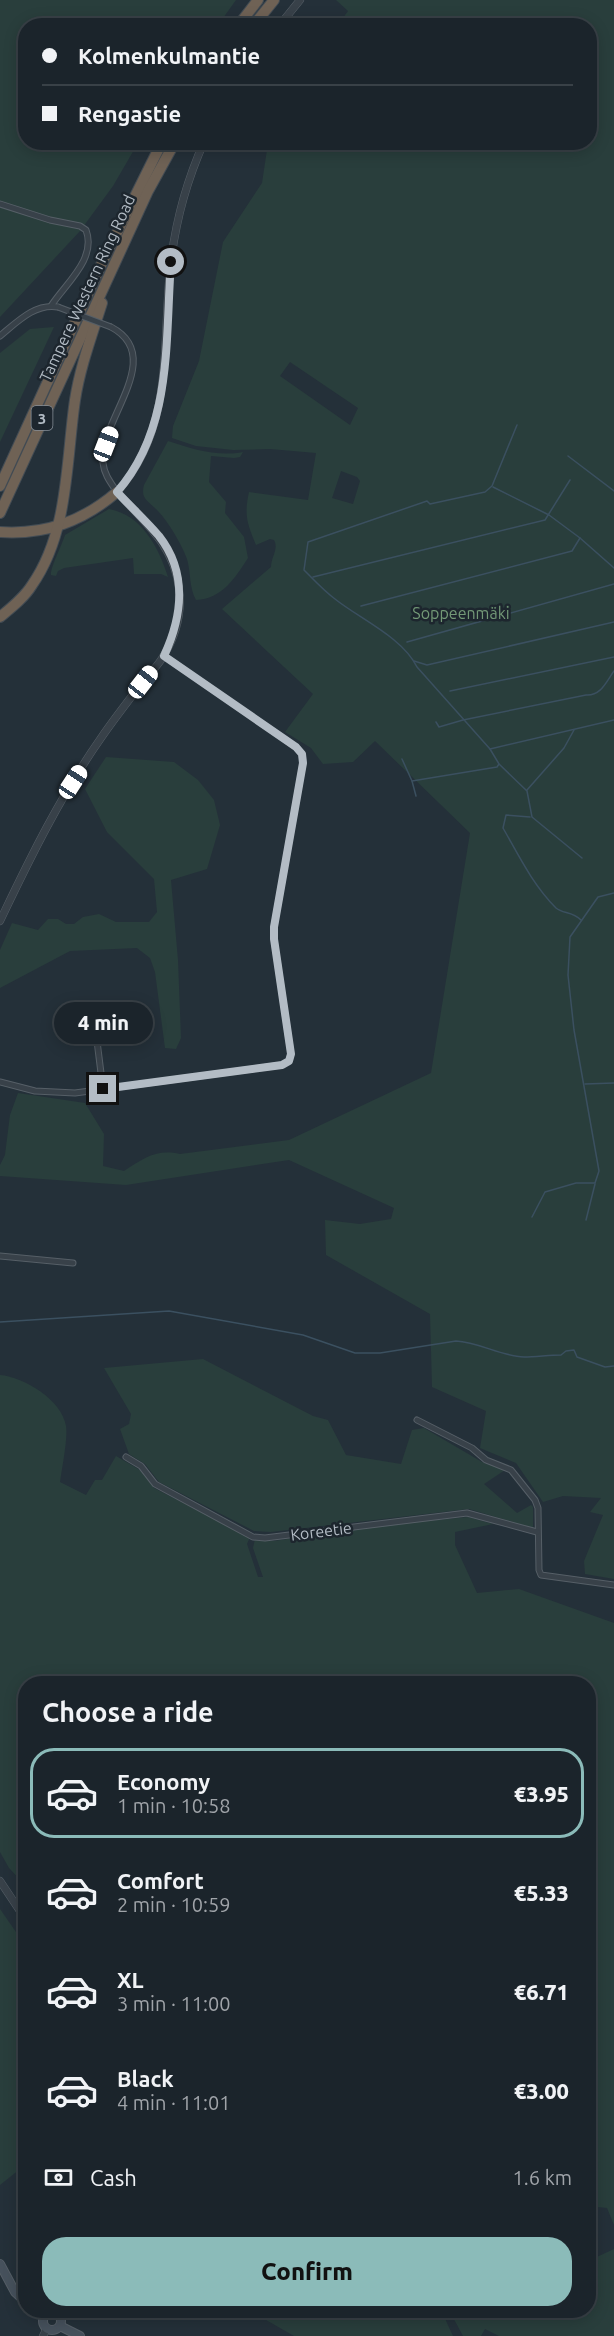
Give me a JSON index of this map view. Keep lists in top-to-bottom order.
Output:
{
  "streets": {
    "highway": ["Tampere Western Ring Road", "3"],
    "street": ["Koreetie"]
  },
  "parks": ["Soppeenmäki"],
  "page": {
    "banner": ["Kolmenkulmantie", "Rengastie"],
    "bubble": "4 min",
    "heading": "Choose a ride",
    "list": [
      {
        "name": "Economy",
        "note": "1 min · 10:58",
        "value": "€3.95"
      },
      {
        "name": "Comfort",
        "note": "2 min · 10:59",
        "value": "€5.33"
      },
      {
        "name": "XL",
        "note": "3 min · 11:00",
        "value": "€6.71"
      },
      {
        "name": "Black",
        "note": "4 min · 11:01",
        "value": "€3.00"
      }
    ],
    "pay": ["Cash", "1.6 km"],
    "buttons": "Confirm"
  }
}
